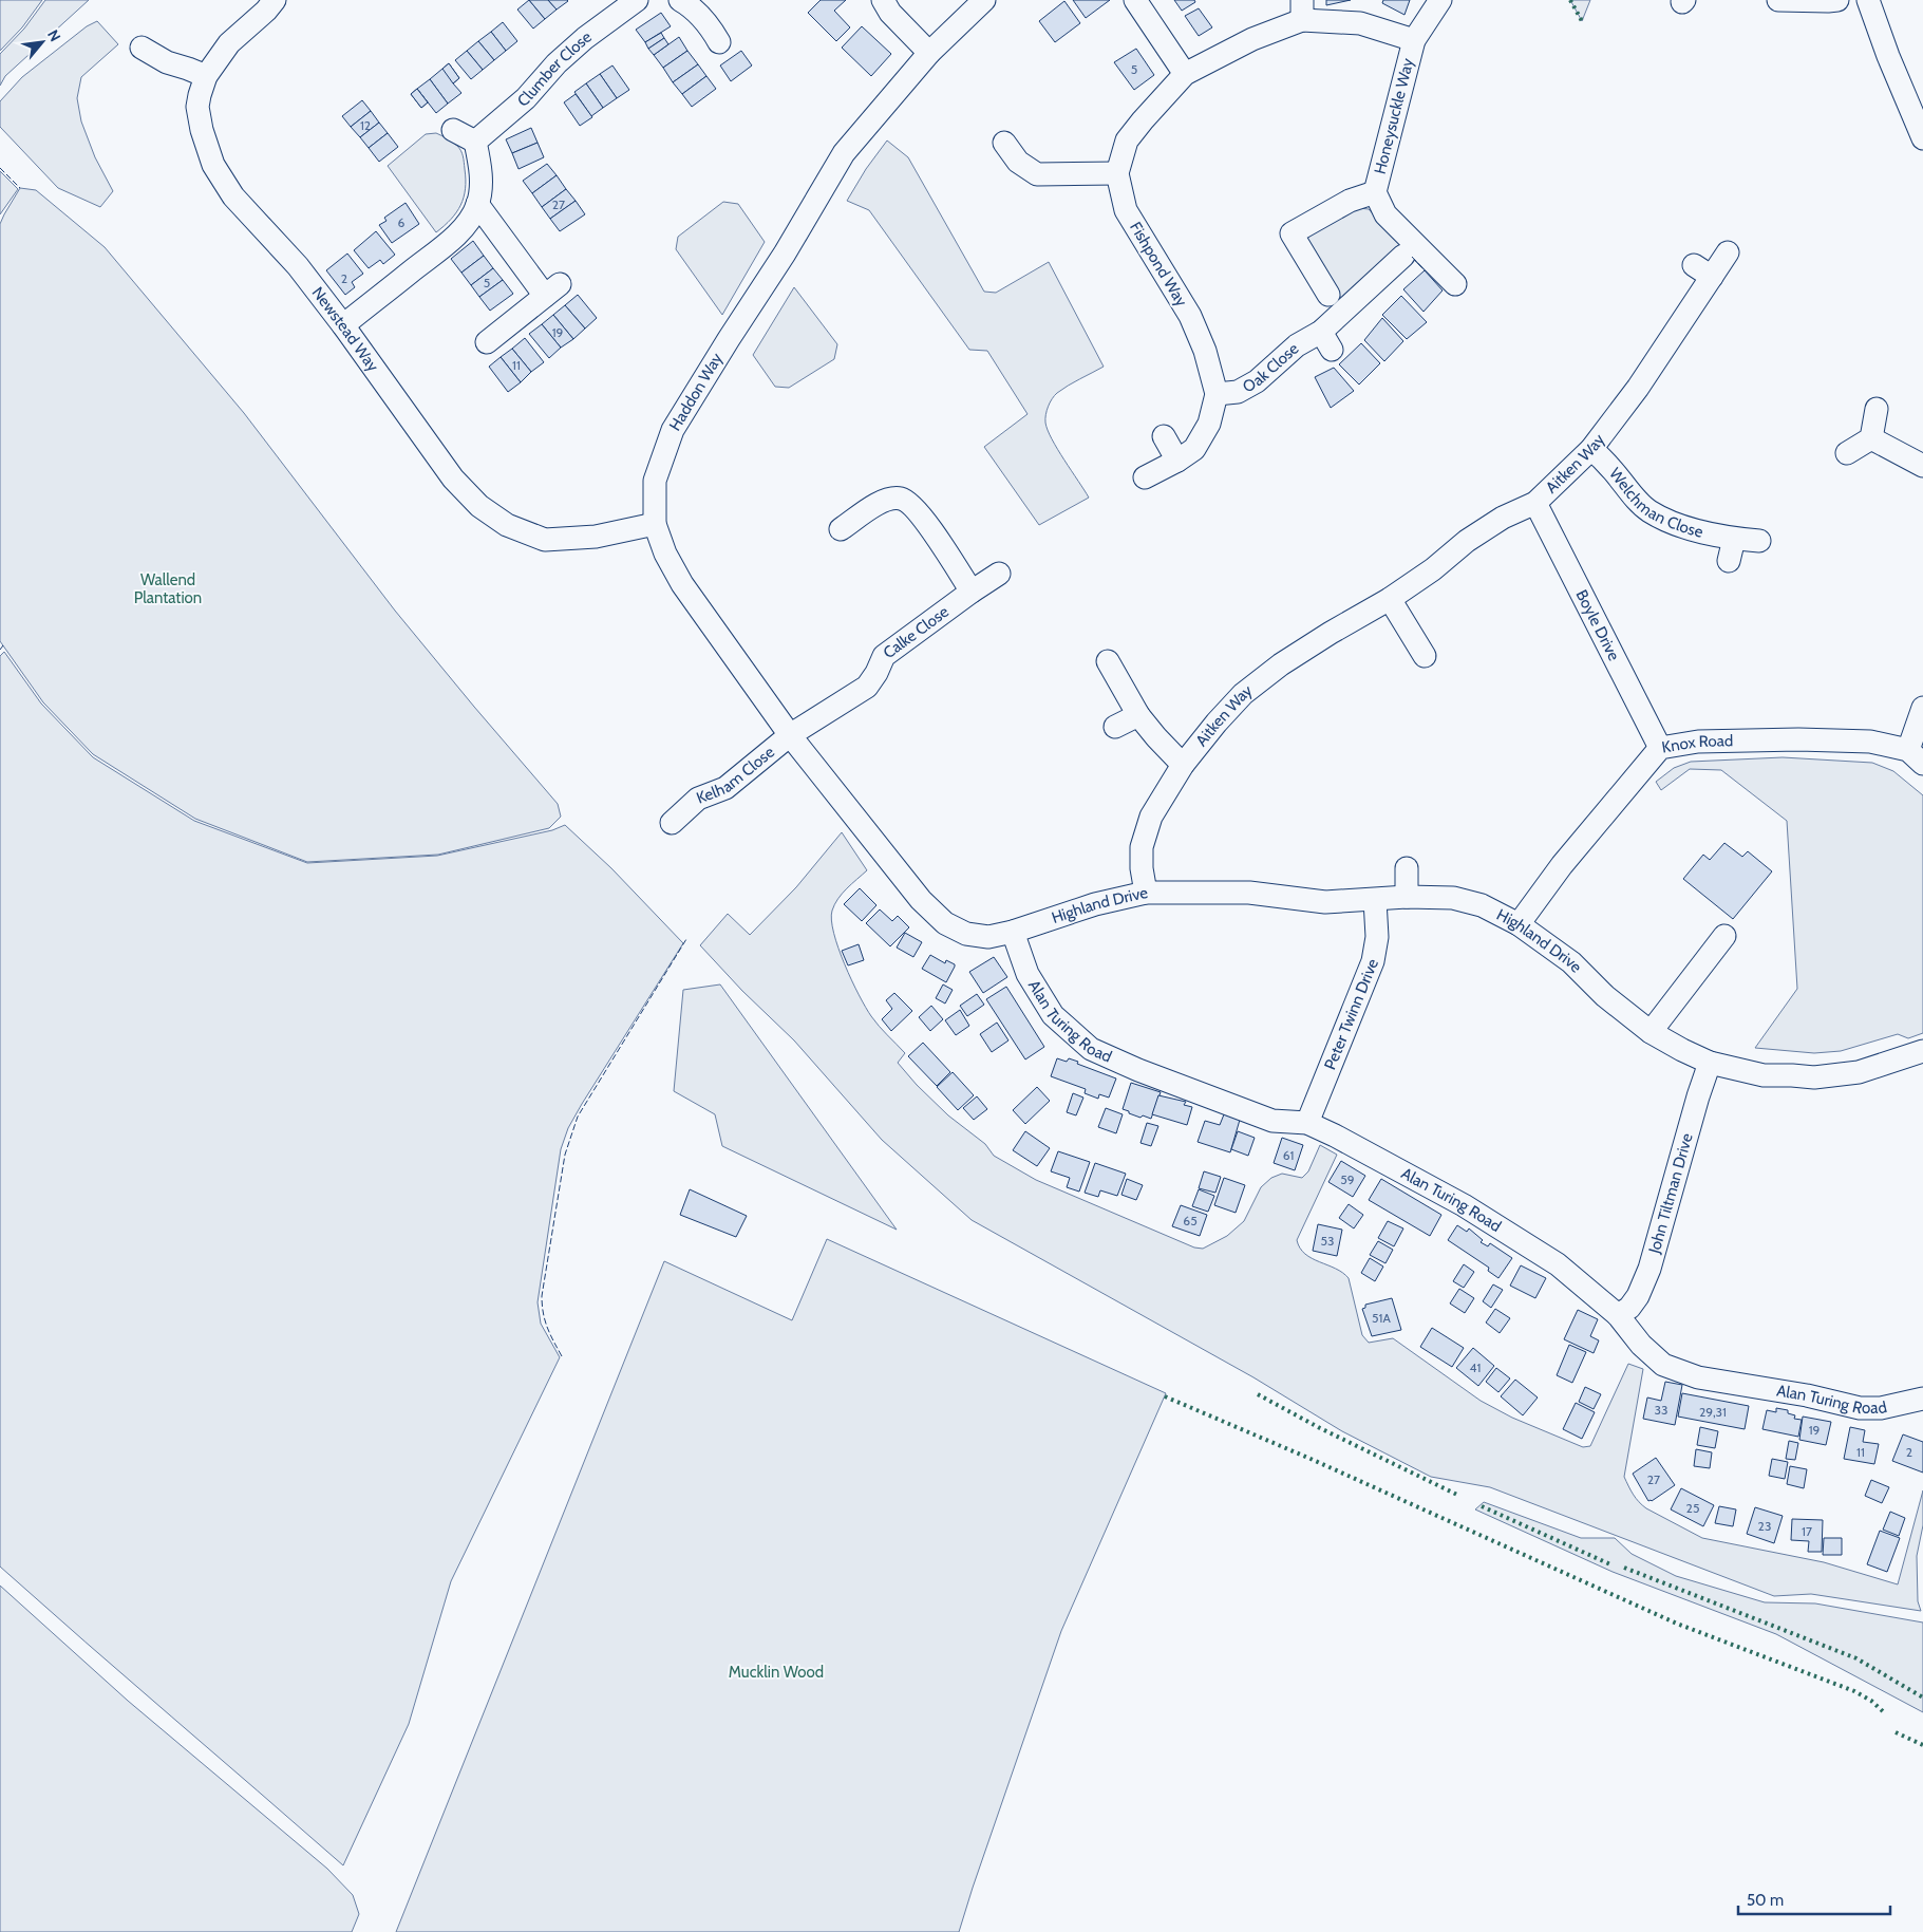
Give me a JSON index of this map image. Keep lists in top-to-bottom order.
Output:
{
  "streets": {
    "street": [
      "Clumber Close",
      "Honeysuckle Way",
      "Fishpond Way",
      "Newstead Way",
      "Oak Close",
      "Haddon Way",
      "Aitken Way",
      "Welchman Close",
      "Boyle Drive",
      "Calke Close",
      "Knox Road",
      "Kelham Close",
      "Highland Drive",
      "Peter Twinn Drive",
      "Alan Turing Road",
      "John Tiltman Drive"
    ]
  },
  "crossings": [
    ["Honeysuckle Way", "Fishpond Way"],
    ["Fishpond Way", "Oak Close"],
    ["Newstead Way", "Haddon Way"],
    ["Haddon Way", "Calke Close"],
    ["Haddon Way", "Kelham Close"],
    ["Haddon Way", "Highland Drive"],
    ["Aitken Way", "Welchman Close"],
    ["Aitken Way", "Boyle Drive"],
    ["Aitken Way", "Highland Drive"],
    ["Boyle Drive", "Knox Road"],
    ["Calke Close", "Kelham Close"],
    ["Knox Road", "Highland Drive"],
    ["Highland Drive", "Peter Twinn Drive"],
    ["Highland Drive", "Alan Turing Road"],
    ["Highland Drive", "John Tiltman Drive"],
    ["Peter Twinn Drive", "Alan Turing Road"],
    ["Alan Turing Road", "John Tiltman Drive"]
  ],
  "parks": ["Wallend Plantation", "Mucklin Wood"],
  "house_numbers": [
    "5",
    "12",
    "27",
    "6",
    "2",
    "5",
    "19",
    "11",
    "61",
    "59",
    "65",
    "53",
    "51A",
    "41",
    "33",
    "29,31",
    "19",
    "11",
    "2",
    "27",
    "25",
    "23",
    "17"
  ],
  "scale_bar": "50 m",
  "north": "top right"
}
